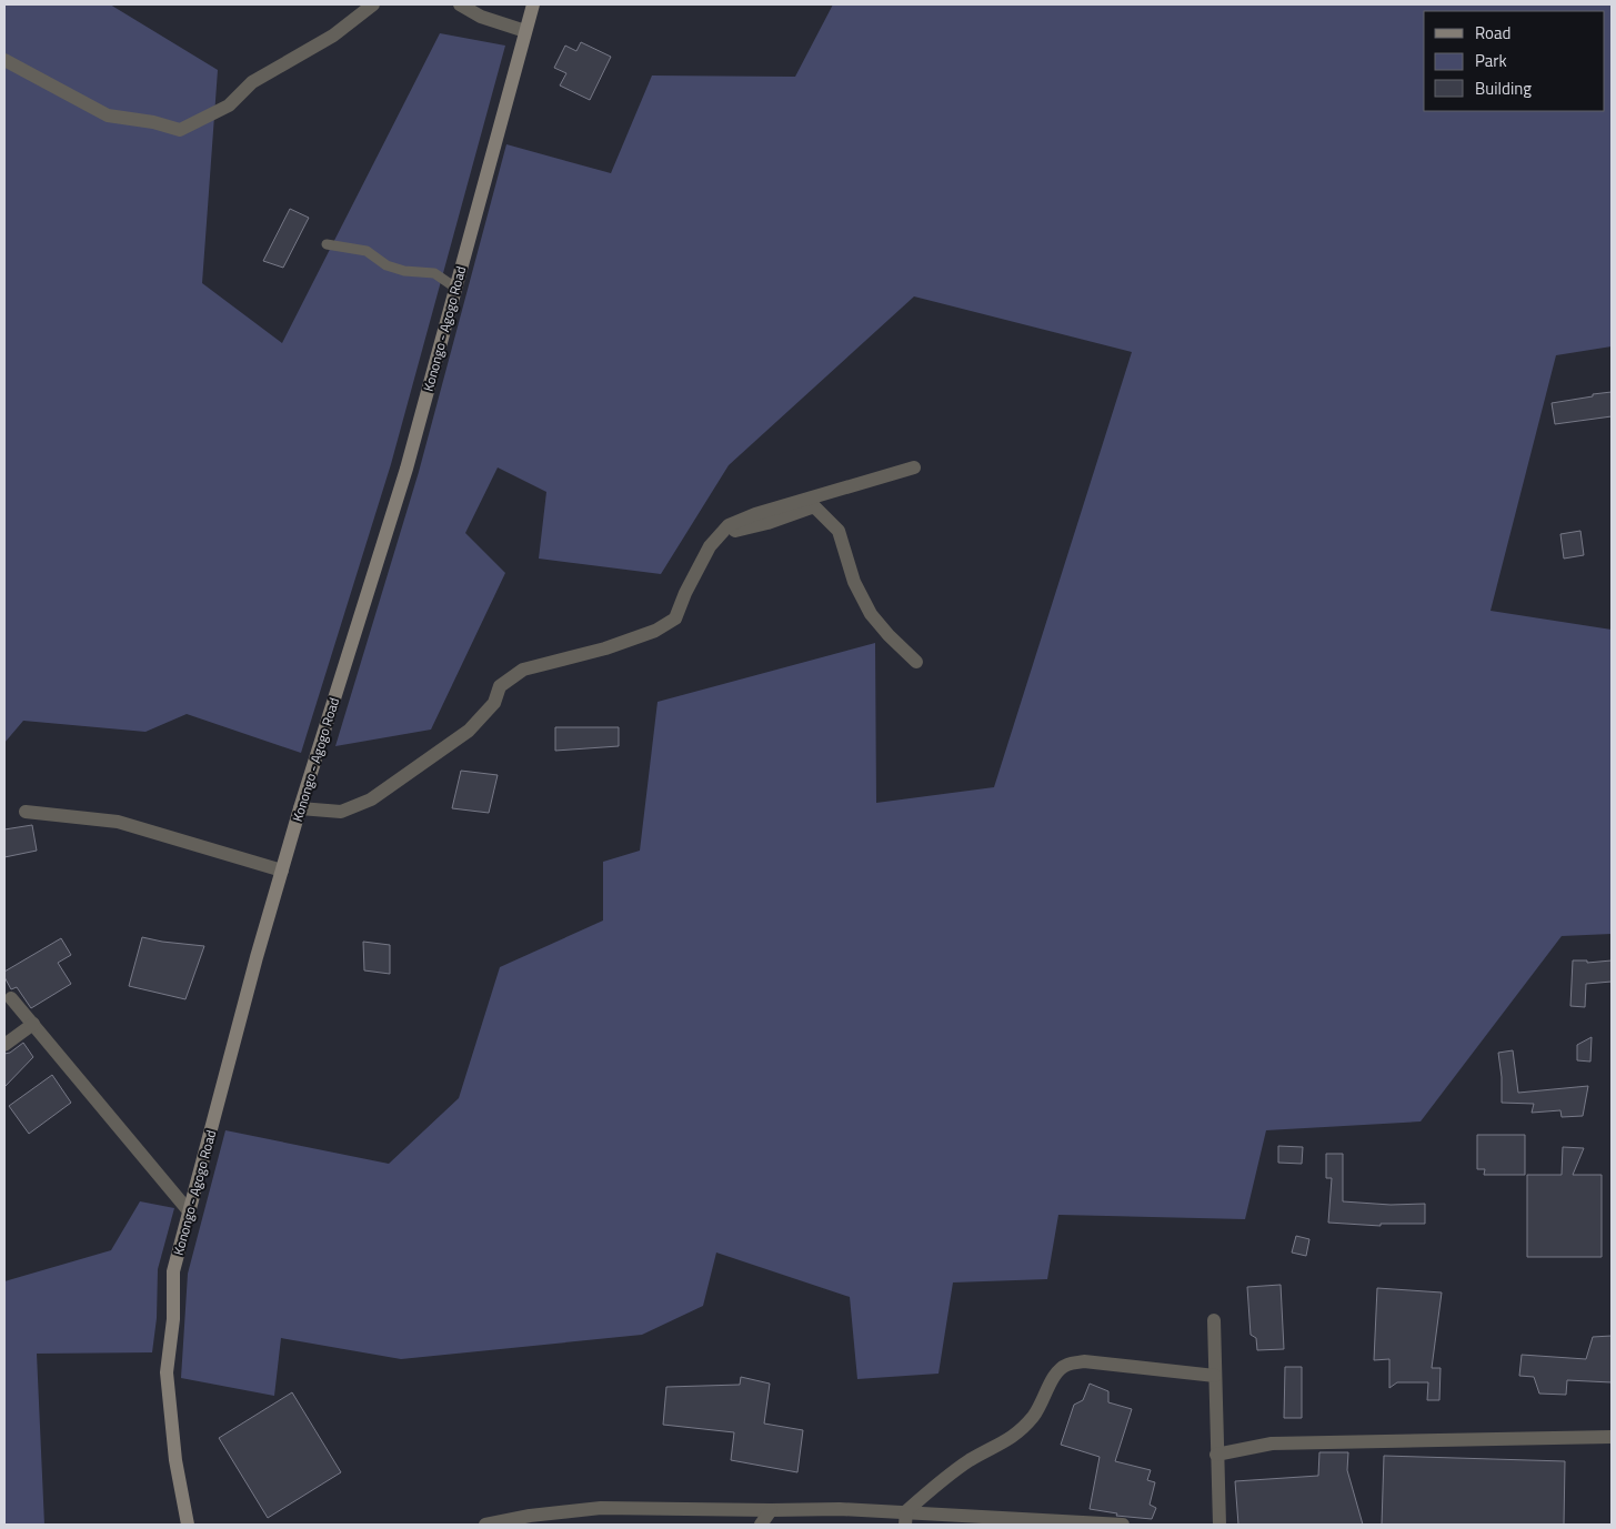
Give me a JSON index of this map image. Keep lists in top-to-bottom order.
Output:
{
  "streets": {
    "main road": ["Konongo - Agogo Road"]
  },
  "legend": ["Road", "Park", "Building"]
}
